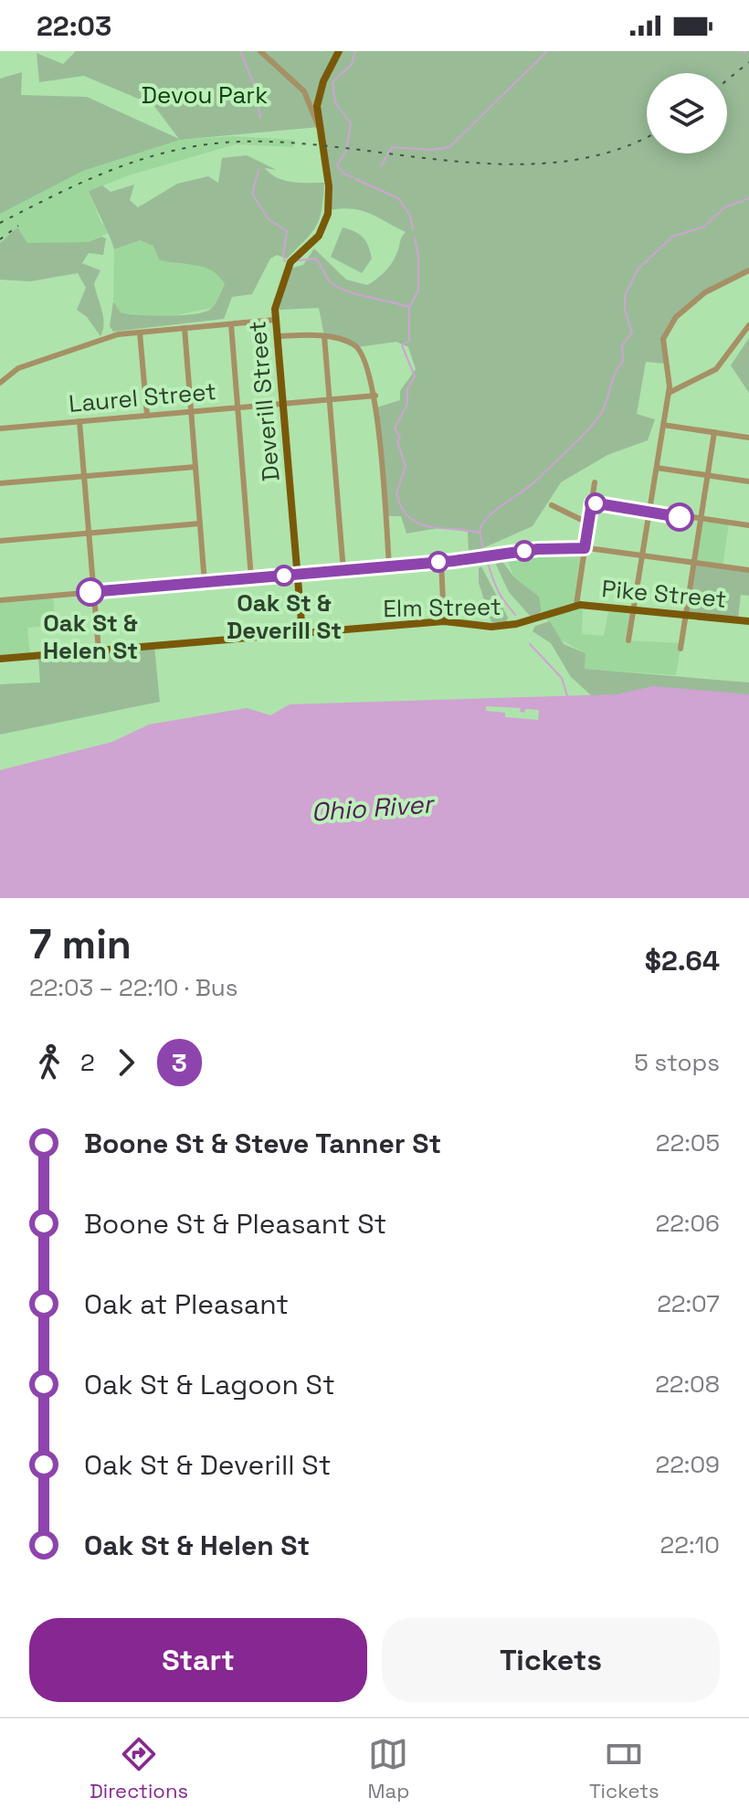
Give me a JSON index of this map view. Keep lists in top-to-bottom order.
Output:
{
  "streets": {
    "main road": ["Deverill Street", "Pike Street", "Elm Street"],
    "street": ["Laurel Street"]
  },
  "crossings": [
    ["Laurel Street", "Deverill Street"],
    ["Deverill Street", "Elm Street"],
    ["Pike Street", "Elm Street"]
  ],
  "water": ["Ohio River"],
  "parks": ["Devou Park"],
  "places": ["Oak St & Deverill St", "Oak St & Helen St"],
  "lines": ["bus line 3"],
  "page": {
    "status": "22:03",
    "heading": ["7 min", "22:03 – 22:10 · Bus", "$2.64"],
    "legs": ["2", "3", "5 stops"],
    "list": [
      {
        "name": "Boone St & Steve Tanner St",
        "value": "22:05"
      },
      {
        "name": "Boone St & Pleasant St",
        "value": "22:06"
      },
      {
        "name": "Oak at Pleasant",
        "value": "22:07"
      },
      {
        "name": "Oak St & Lagoon St",
        "value": "22:08"
      },
      {
        "name": "Oak St & Deverill St",
        "value": "22:09"
      },
      {
        "name": "Oak St & Helen St",
        "value": "22:10"
      }
    ],
    "buttons": ["Start", "Tickets"],
    "tabs": ["Directions", "Map", "Tickets"]
  }
}
